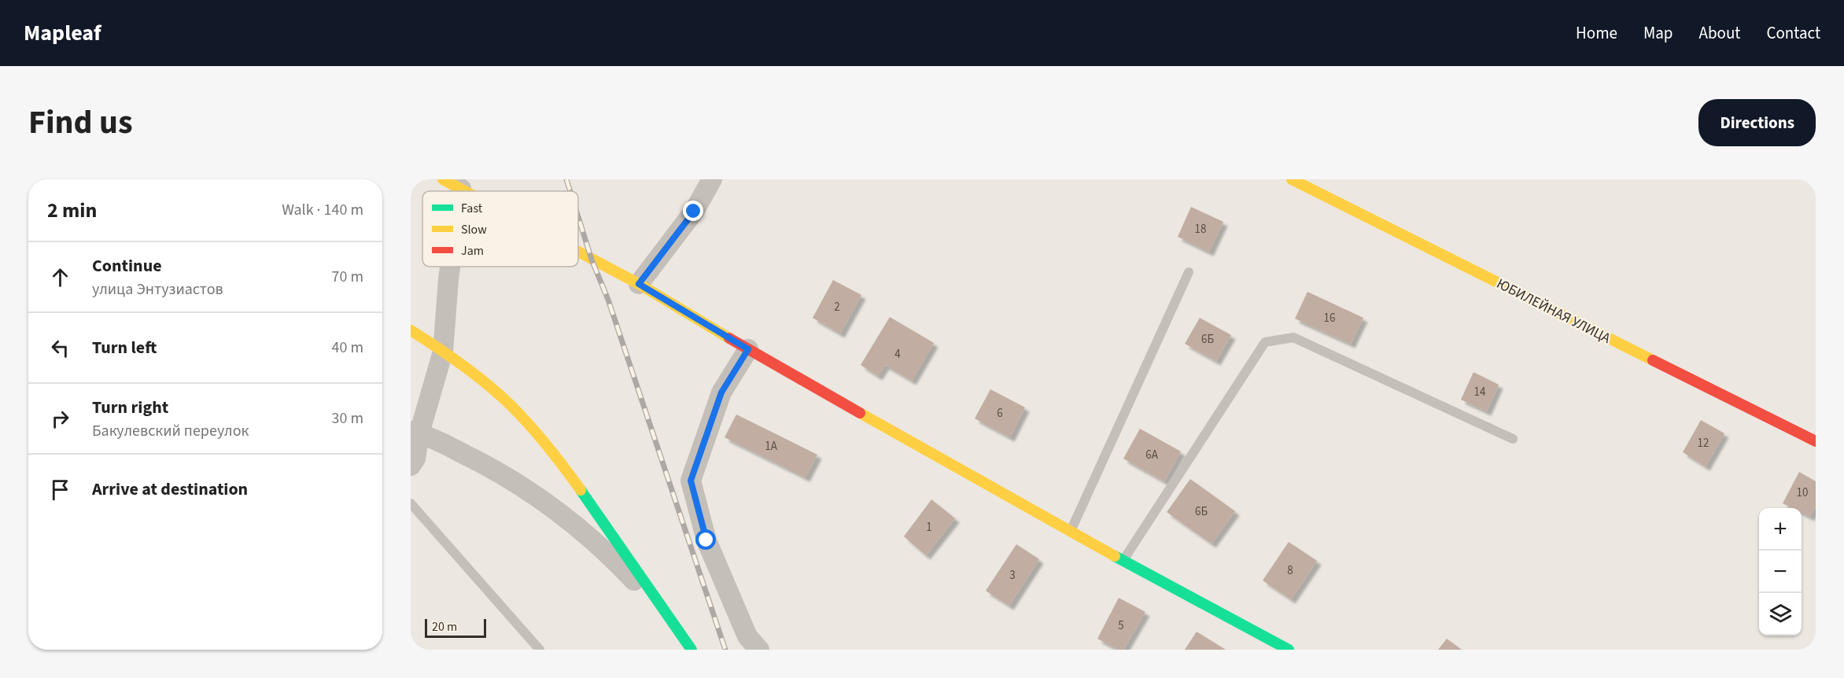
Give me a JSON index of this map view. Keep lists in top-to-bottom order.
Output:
{
  "streets": {
    "street": ["ЮБИЛЕЙНАЯ УЛИЦА"]
  },
  "house_numbers": [
    "18",
    "2",
    "16",
    "6Б",
    "4",
    "14",
    "6",
    "12",
    "1А",
    "6А",
    "10",
    "6Б",
    "1",
    "8",
    "3",
    "5"
  ],
  "legend": ["Fast", "Slow", "Jam"],
  "scale_bar": "20 m",
  "page": {
    "header": "Mapleaf",
    "nav": [
      "Home",
      "Map",
      "About",
      "Contact"
    ],
    "title": "Find us",
    "buttons": "Directions",
    "heading": ["2 min", "Walk · 140 m"],
    "list": [
      ["Continue", "улица Энтузиастов", "70 m"],
      ["Turn left", "40 m"],
      ["Turn right", "Бакулевский переулок", "30 m"],
      "Arrive at destination"
    ],
    "map_buttons": ["+", "−"],
    "scale": "20 m"
  }
}
